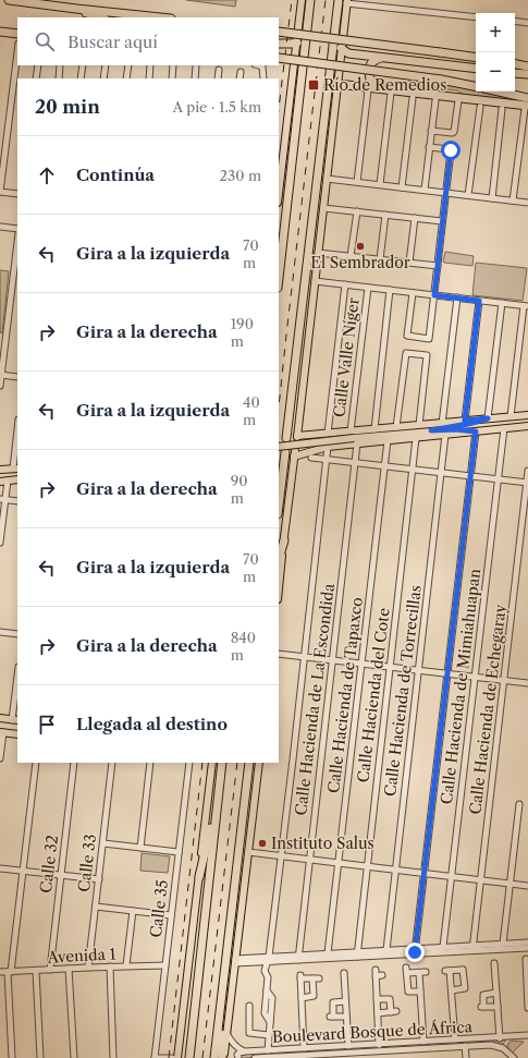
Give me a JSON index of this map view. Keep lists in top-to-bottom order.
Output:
{
  "streets": {
    "street": [
      "Calle Valle Níger",
      "Calle Hacienda de Mimiahuapan",
      "Calle Hacienda de Torrecillas",
      "Calle Hacienda de Tapaxco",
      "Calle Hacienda del Cote",
      "Calle Hacienda de La Escondida",
      "Calle Hacienda de Echegaray",
      "Calle 33",
      "Calle 32",
      "Calle 35",
      "Avenida 1",
      "Boulevard Bosque de África"
    ]
  },
  "crossings": [
    ["Calle Valle Níger", "Calle Hacienda de La Escondida"],
    ["Calle 33", "Avenida 1"],
    ["Calle 32", "Avenida 1"],
    ["Calle 35", "Avenida 1"]
  ],
  "places": {
    "transit": ["Río de Remedios"],
    "other": ["El Sembrador", "Instituto Salus"]
  },
  "page": {
    "map_buttons": ["+", "−"],
    "search": "Buscar aquí",
    "heading": ["20 min", "A pie · 1.5 km"],
    "list": [
      ["Continúa", "230 m"],
      ["Gira a la izquierda", "70 m"],
      ["Gira a la derecha", "190 m"],
      ["Gira a la izquierda", "40 m"],
      ["Gira a la derecha", "90 m"],
      ["Gira a la izquierda", "70 m"],
      ["Gira a la derecha", "840 m"],
      "Llegada al destino"
    ]
  }
}
